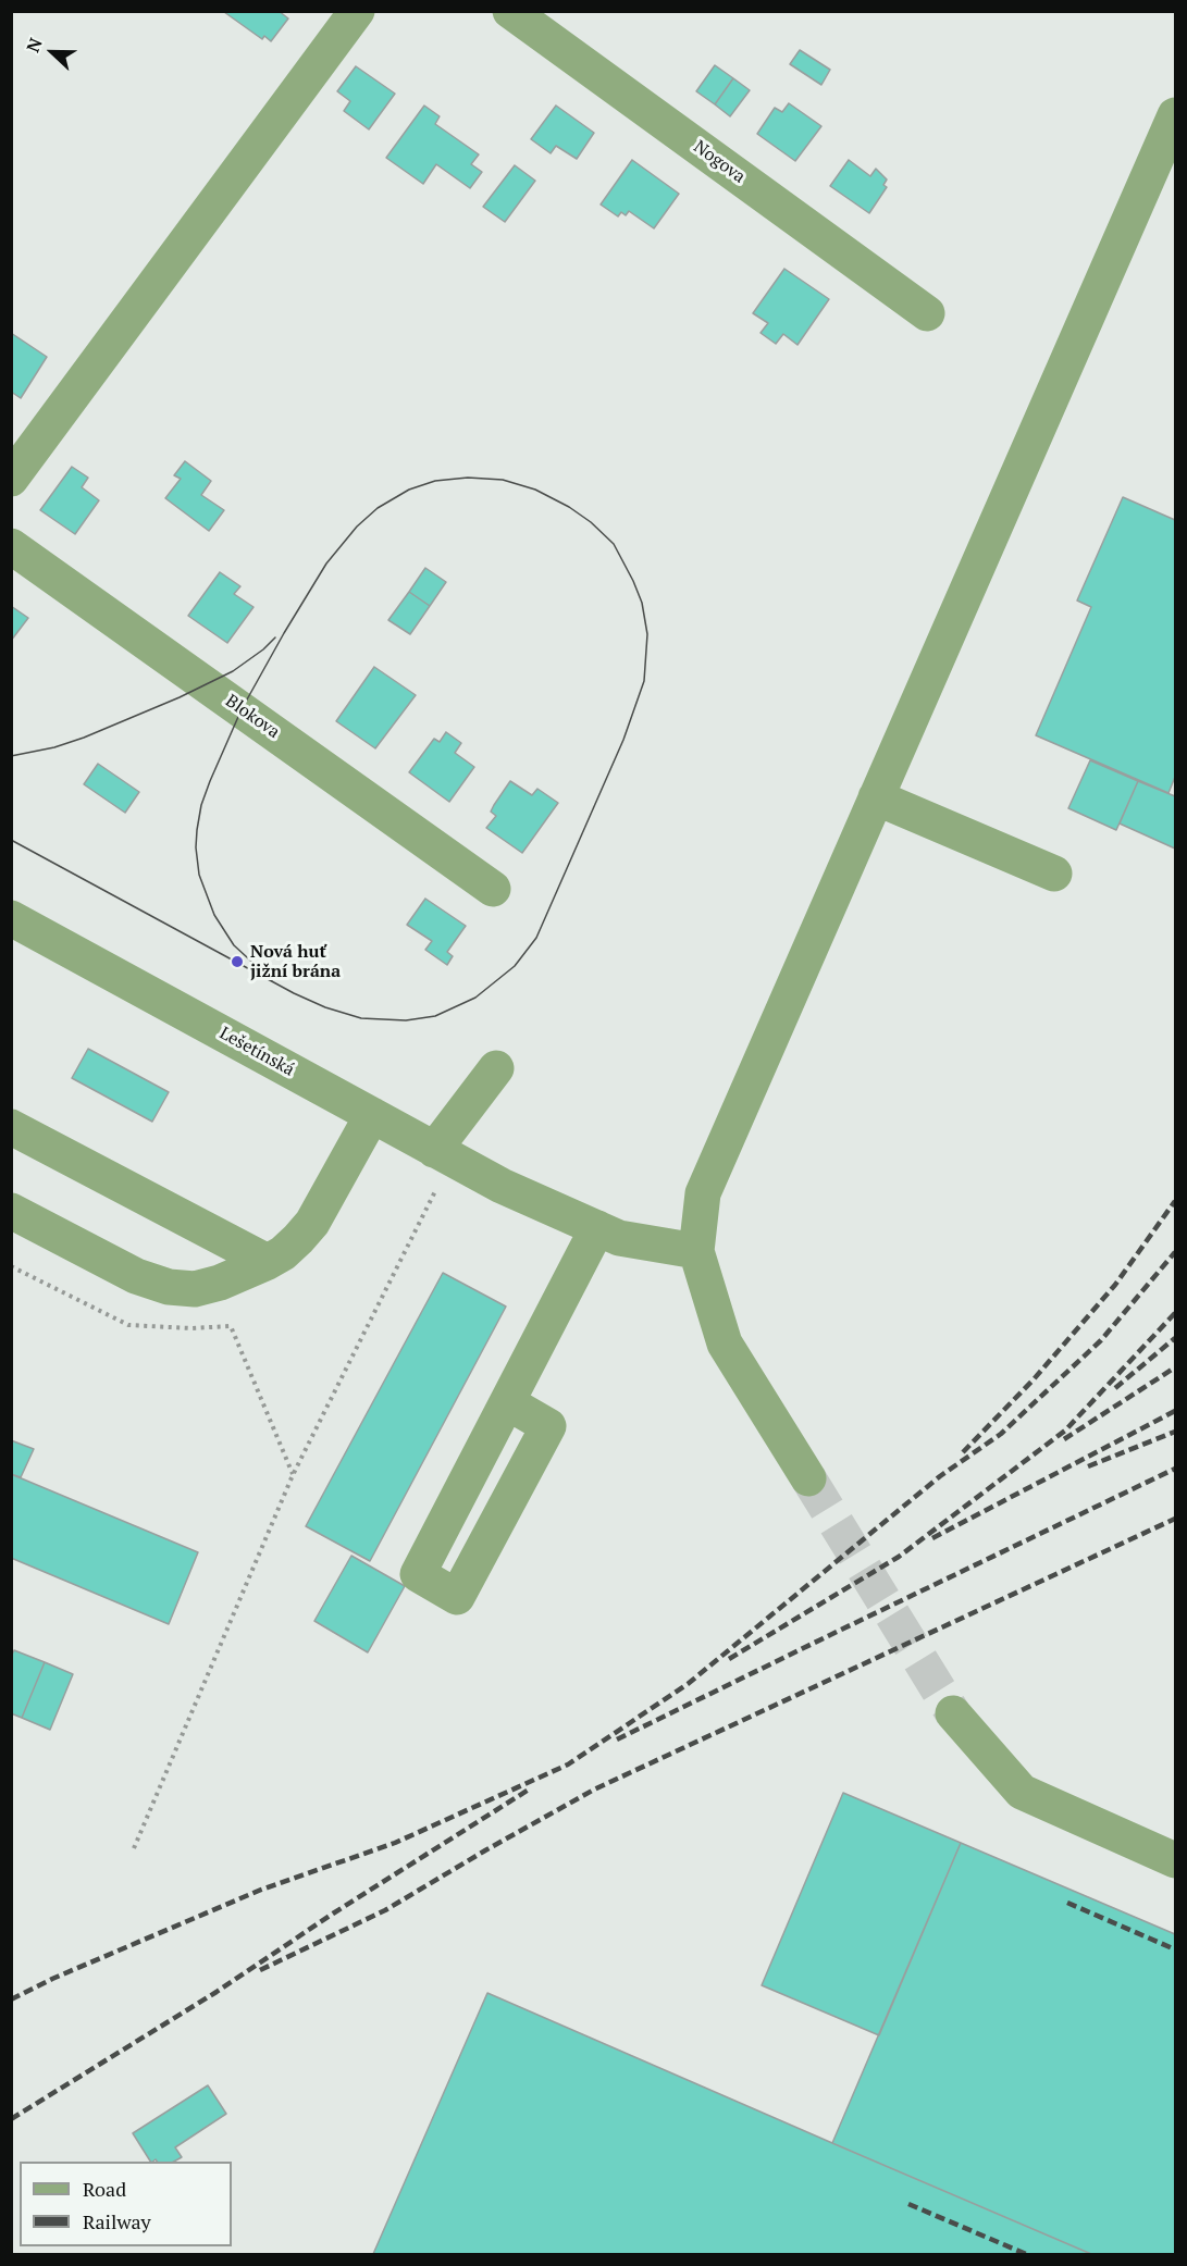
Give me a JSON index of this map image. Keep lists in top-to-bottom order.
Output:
{
  "streets": {
    "street": ["Nogova", "Blokova", "Lešetínská"]
  },
  "places": ["Nová huť jižní brána"],
  "legend": ["Road", "Railway"],
  "north": "left"
}
